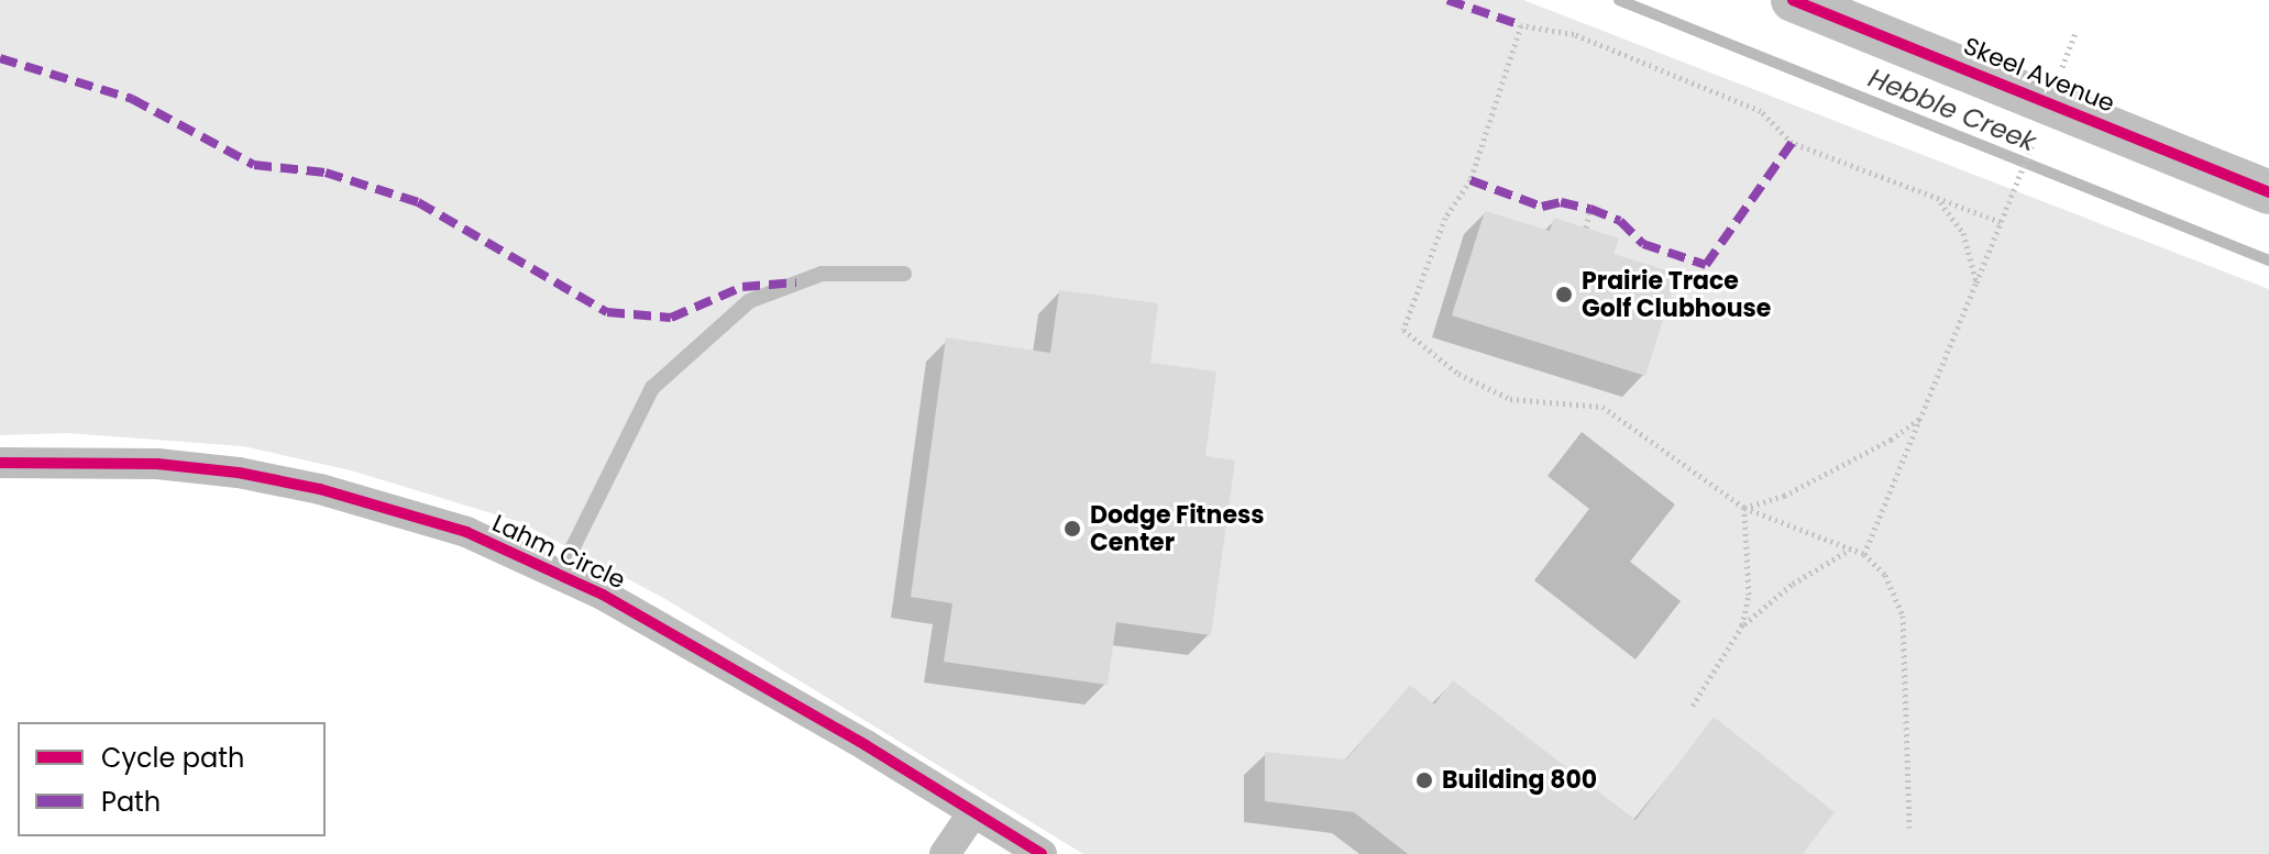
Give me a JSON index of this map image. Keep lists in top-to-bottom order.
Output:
{
  "streets": {
    "street": ["Skeel Avenue", "Lahm Circle"]
  },
  "water": ["Hebble Creek"],
  "places": ["Prairie Trace Golf Clubhouse", "Dodge Fitness Center", "Building 800"],
  "legend": ["Cycle path", "Path"]
}
